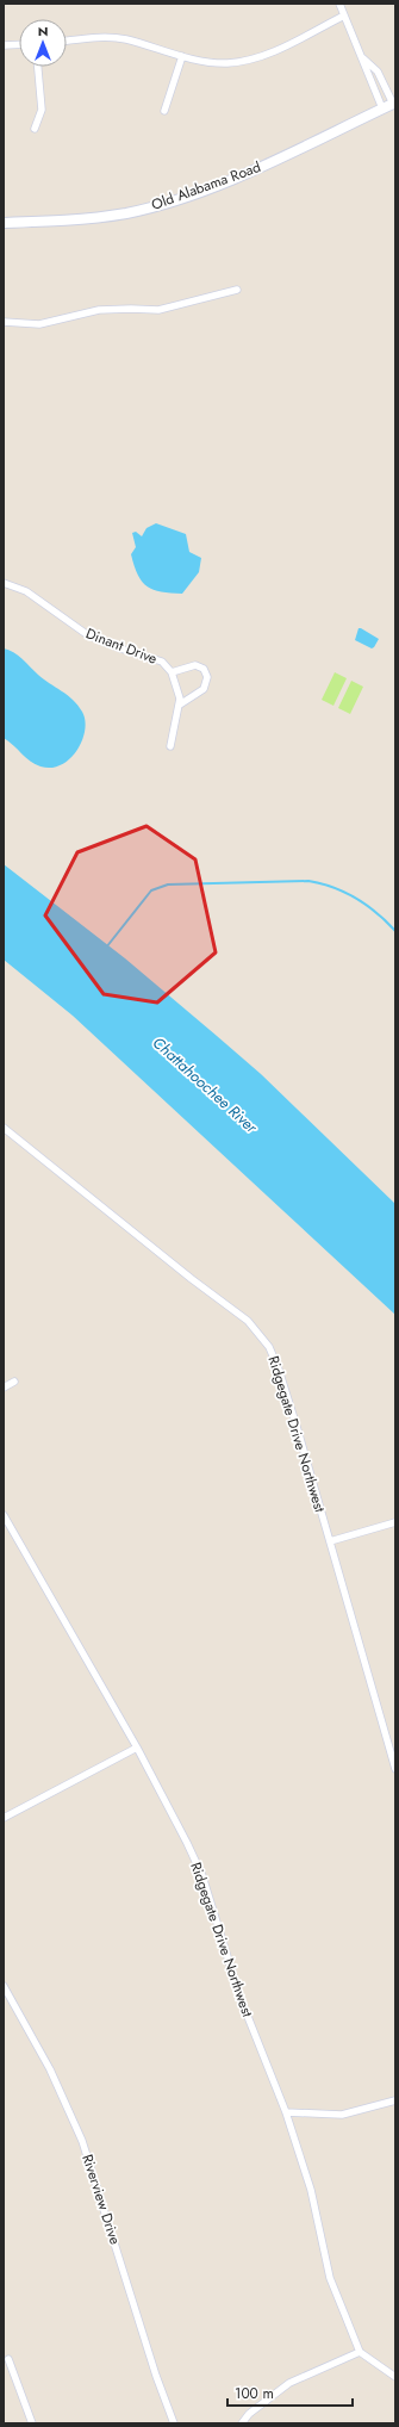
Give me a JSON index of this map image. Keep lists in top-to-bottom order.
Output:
{
  "streets": {
    "main road": ["Old Alabama Road"],
    "street": ["Dinant Drive", "Ridgegate Drive Northwest", "Riverview Drive"]
  },
  "water": ["Chattahoochee River"],
  "scale_bar": "100 m",
  "north": "top"
}
